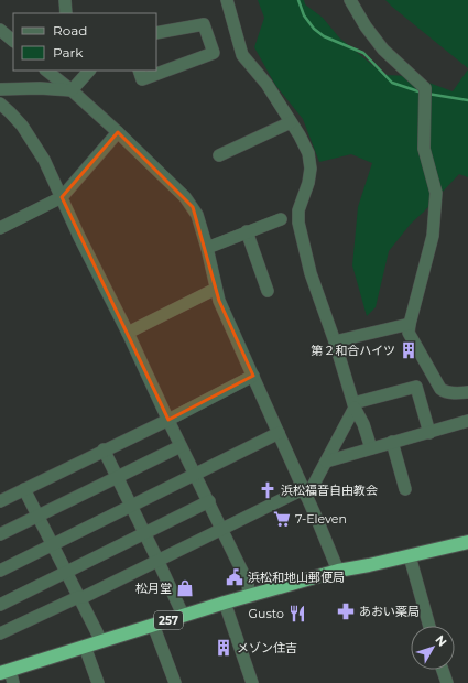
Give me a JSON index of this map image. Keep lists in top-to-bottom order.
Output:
{
  "streets": {
    "highway": ["257"]
  },
  "places": {
    "building": ["第２和合ハイツ", "メゾン住吉"],
    "church": ["浜松福音自由教会"],
    "supermarket": ["7-Eleven"],
    "public building": ["浜松和地山郵便局"],
    "shop": ["松月堂"],
    "pharmacy": ["あおい薬局"],
    "restaurant": ["Gusto"]
  },
  "legend": ["Road", "Park"],
  "north": "top right"
}
